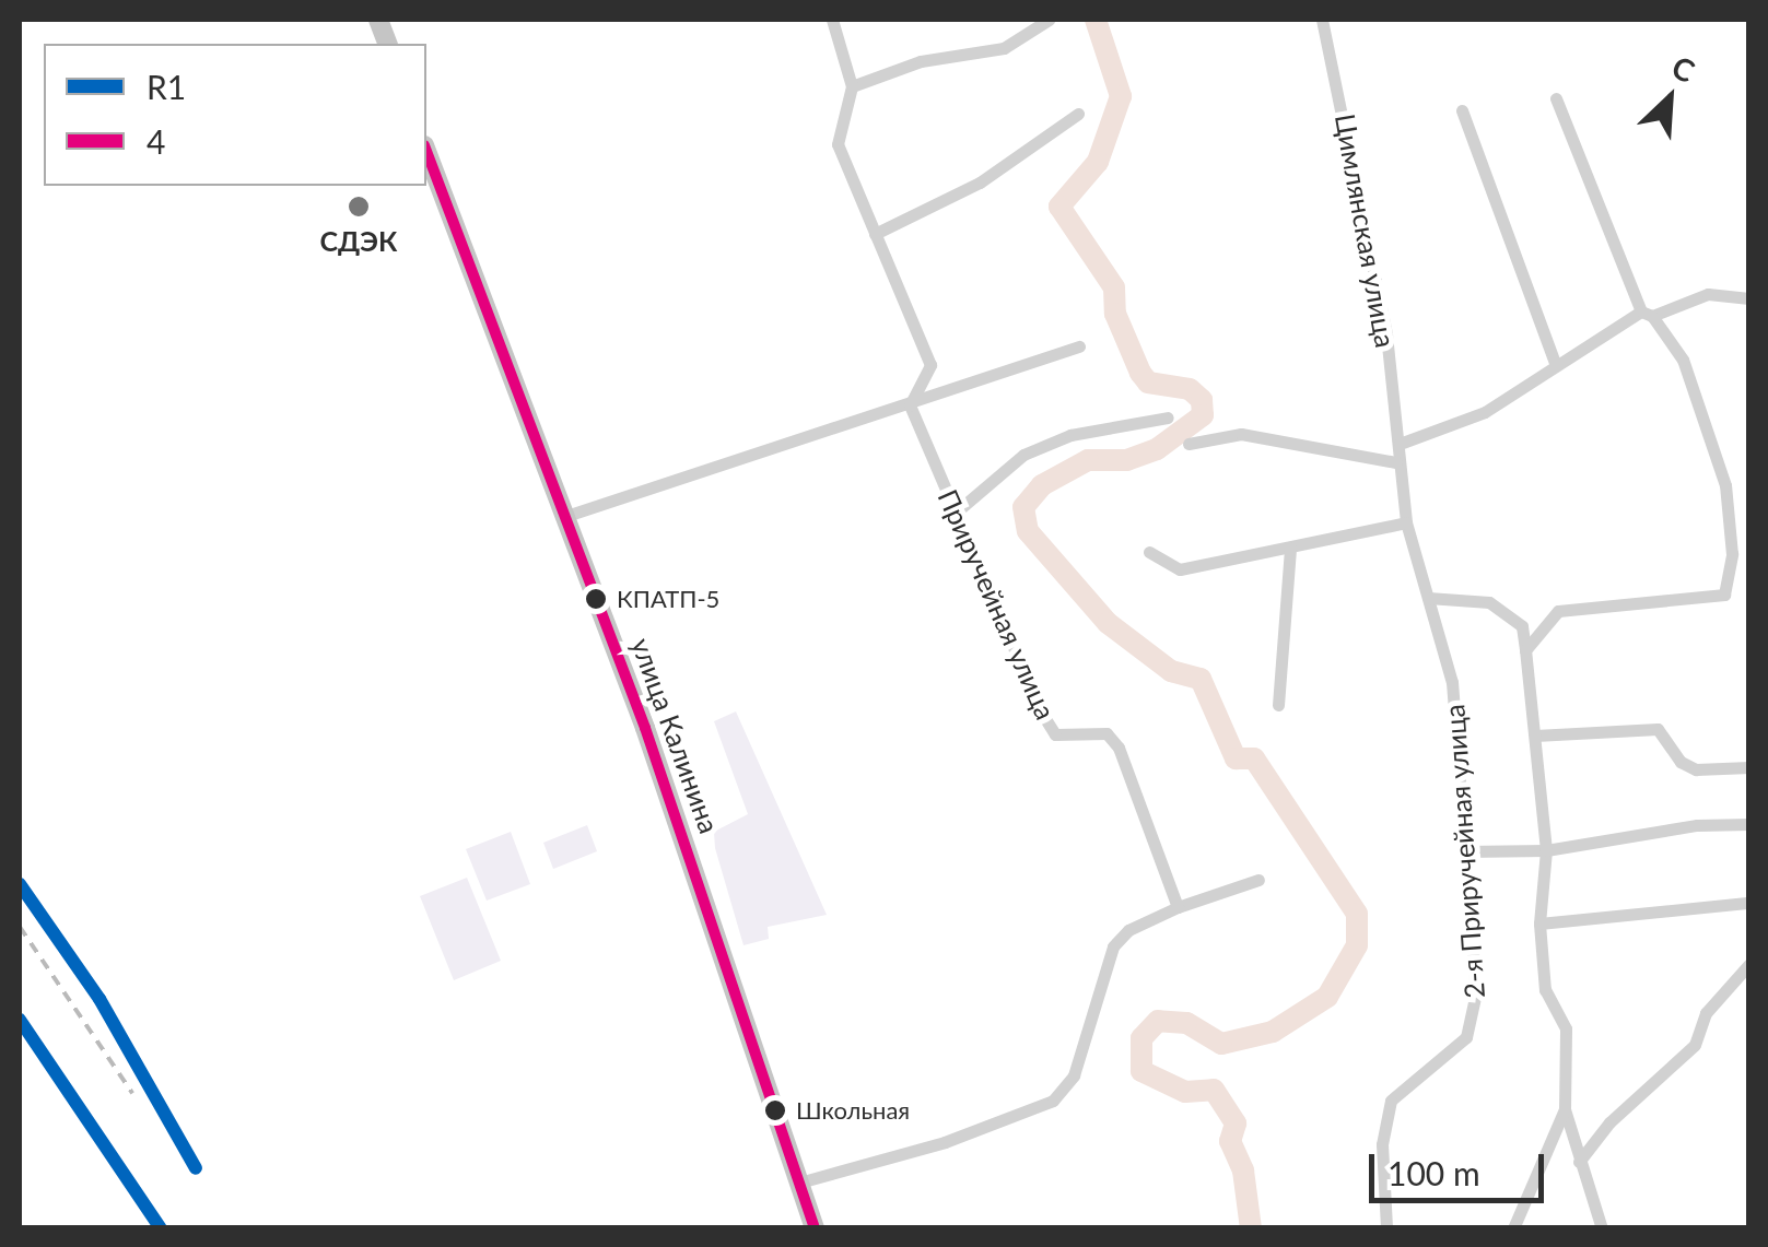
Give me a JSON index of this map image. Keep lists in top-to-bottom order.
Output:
{
  "streets": {
    "main road": ["улица Калинина"],
    "street": ["Цимлянская улица", "Приручейная улица", "2-я Приручейная улица"]
  },
  "crossings": [
    ["Цимлянская улица", "2-я Приручейная улица"]
  ],
  "places": ["СДЭК", "КПАТП-5", "Школьная"],
  "lines": ["transit line 4", "transit line R1"],
  "legend": ["R1", "4"],
  "scale_bar": "100 m",
  "north": "top right"
}
